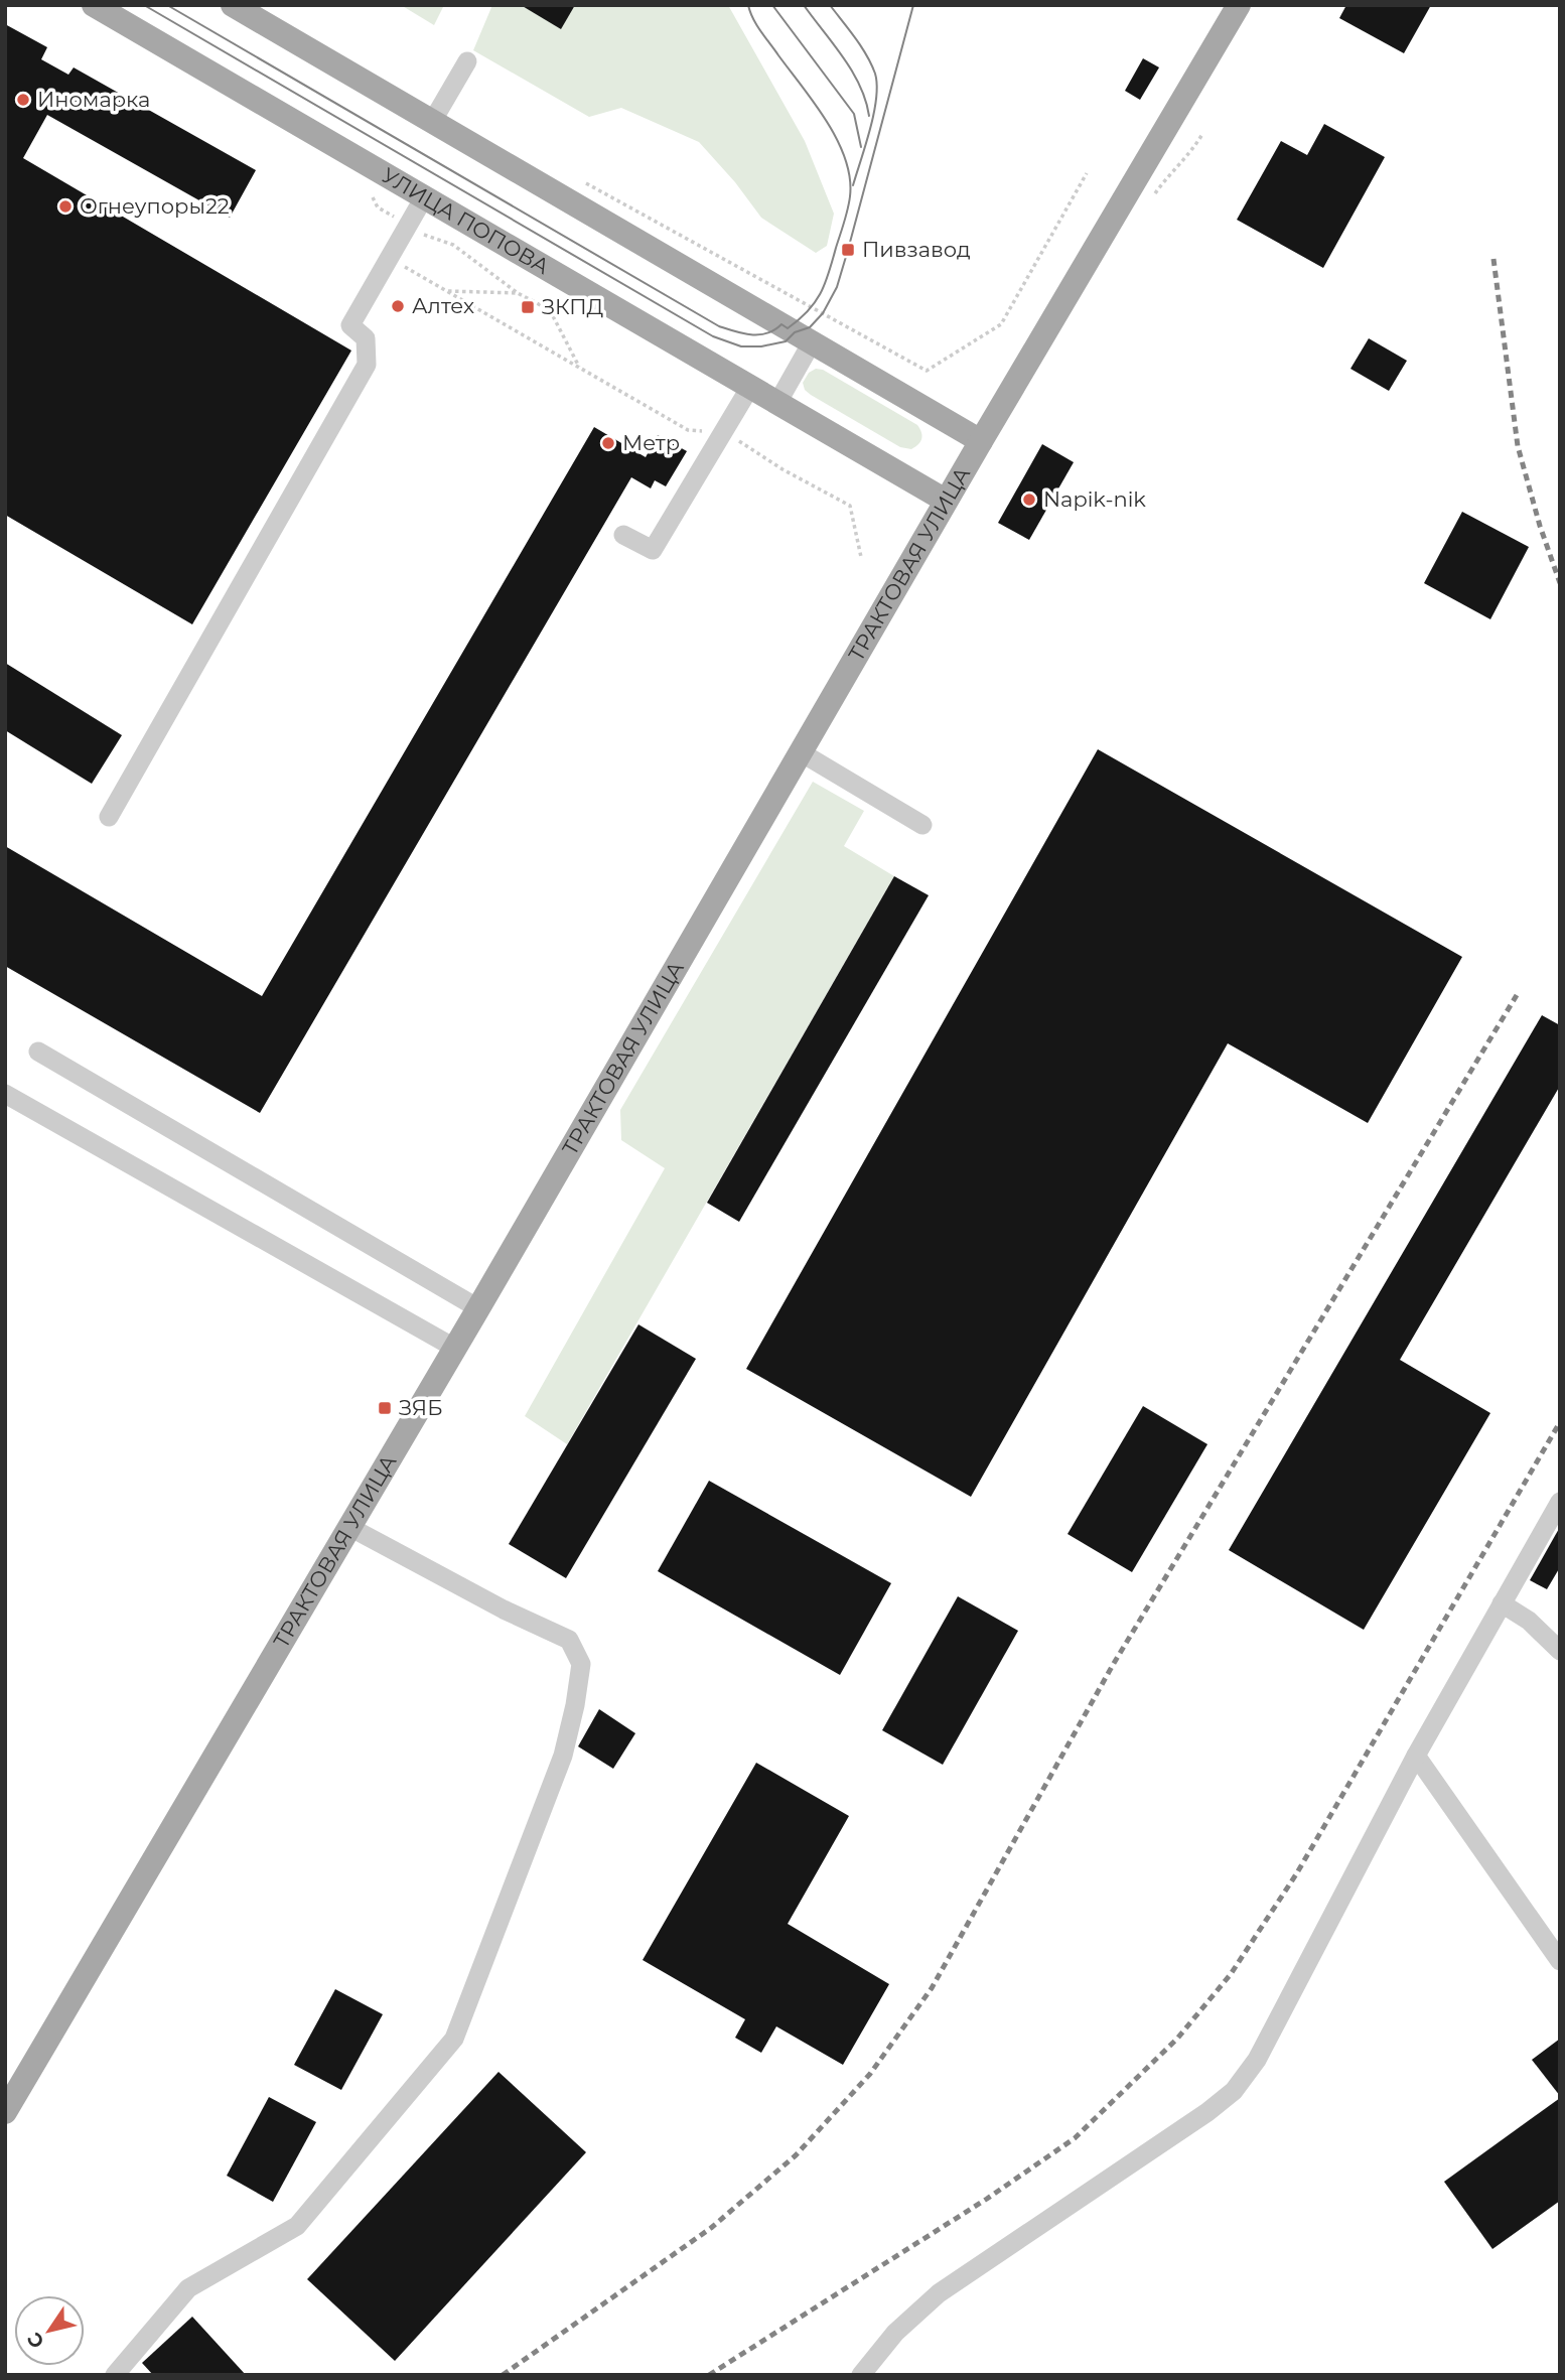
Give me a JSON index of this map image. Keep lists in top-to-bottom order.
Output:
{
  "streets": {
    "main road": ["УЛИЦА ПОПОВА", "ТРАКТОВАЯ УЛИЦА"]
  },
  "crossings": [
    ["УЛИЦА ПОПОВА", "ТРАКТОВАЯ УЛИЦА"]
  ],
  "places": {
    "other": [
      "Иномарка",
      "Огнеупоры22",
      "Алтех",
      "Метр",
      "Napik-nik"
    ],
    "transit": ["Пивзавод", "ЗКПД", "ЗЯБ"]
  },
  "north": "bottom left"
}
